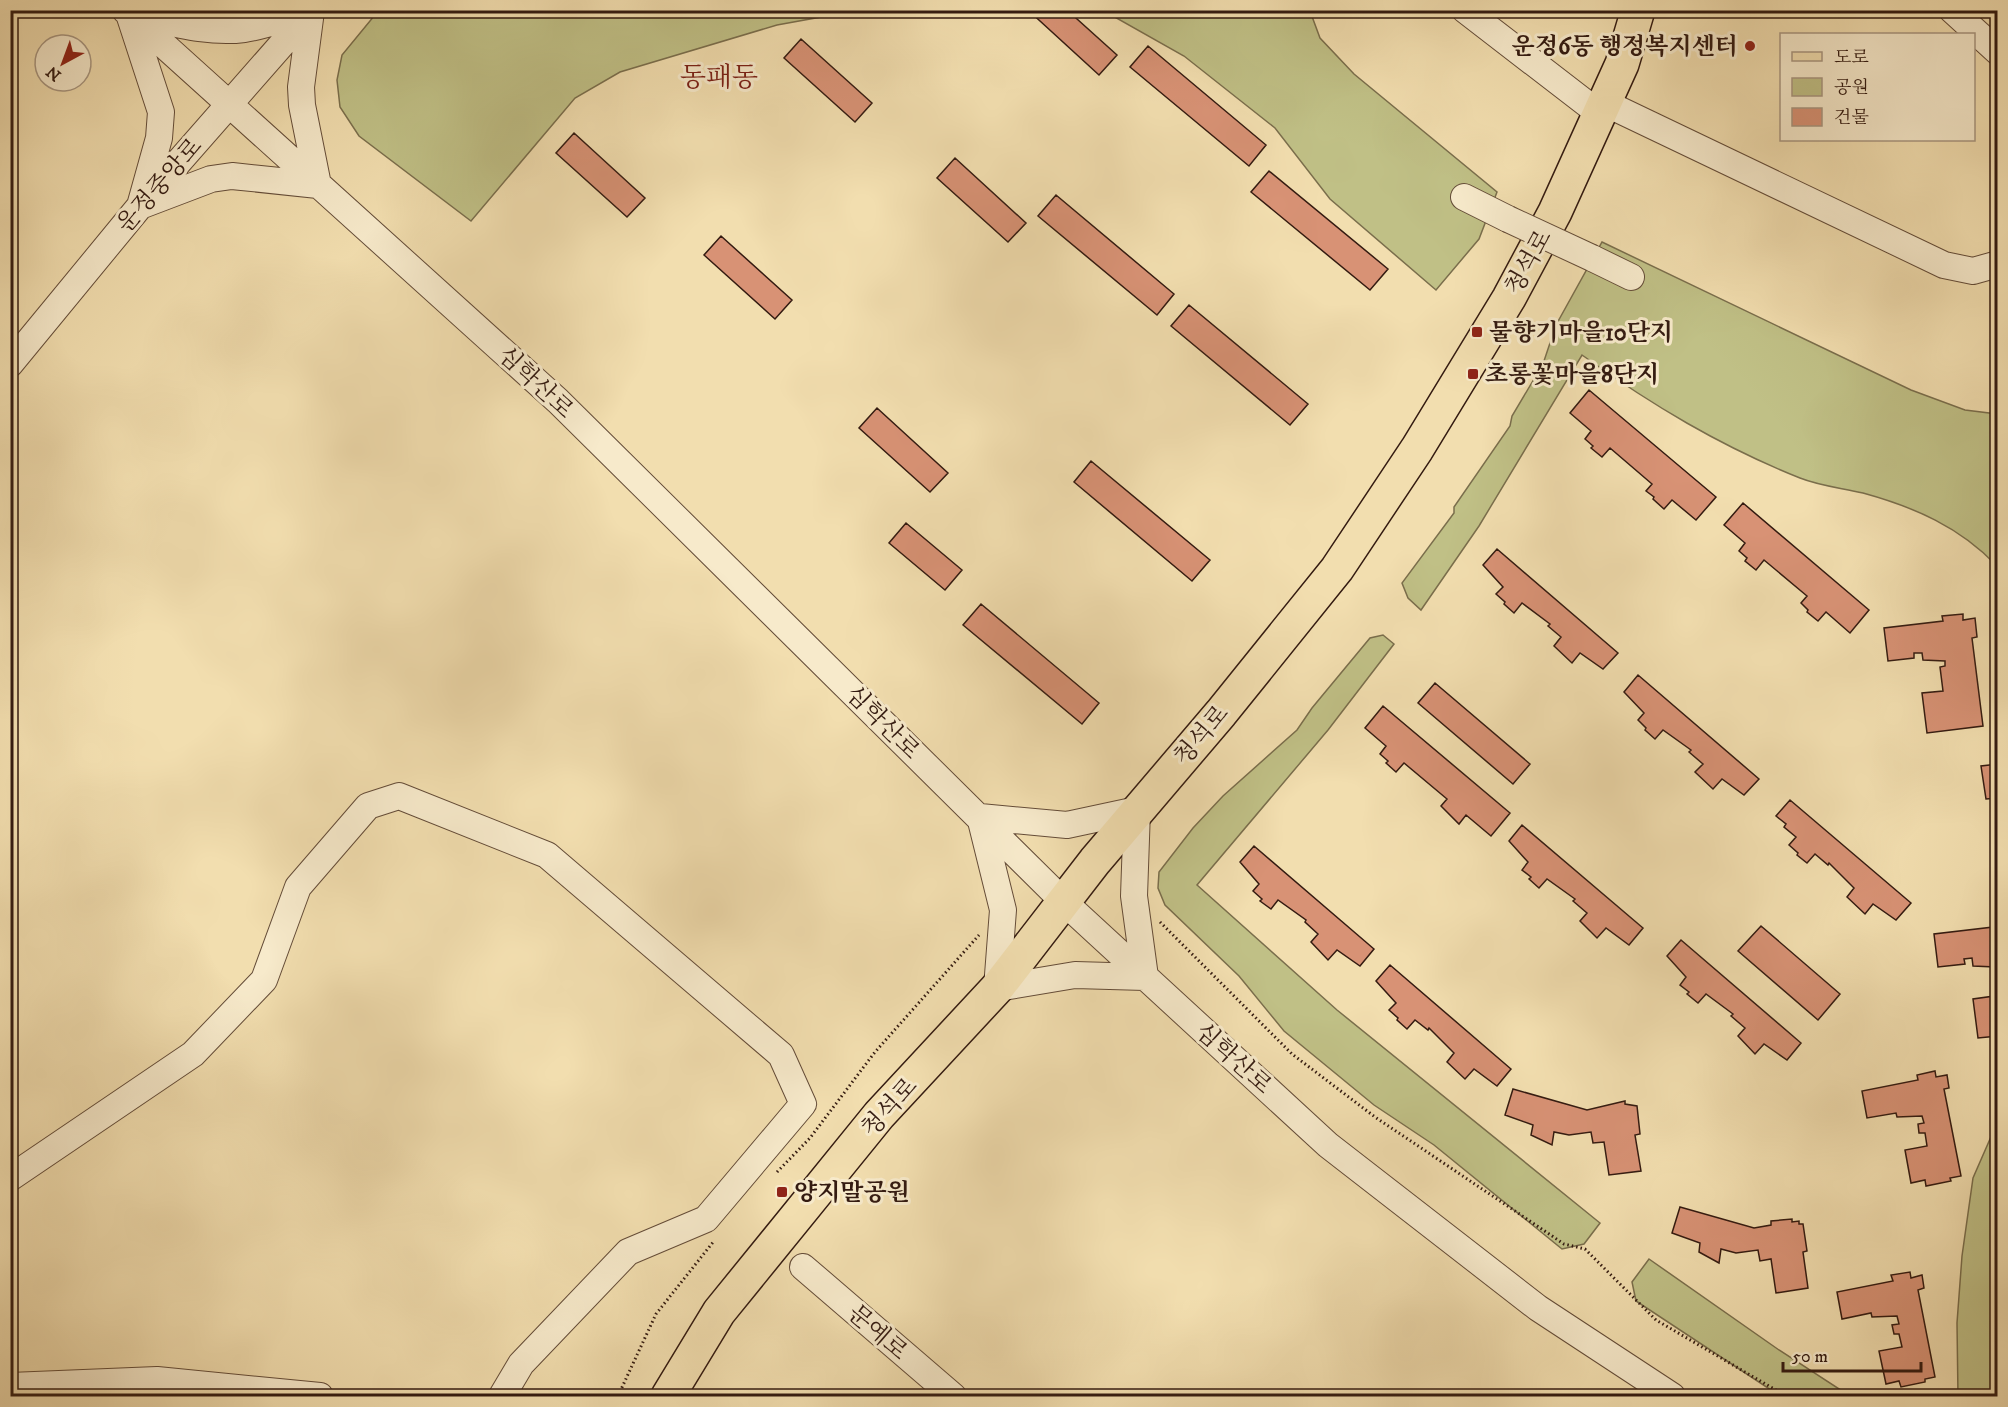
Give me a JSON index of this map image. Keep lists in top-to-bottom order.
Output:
{
  "streets": {
    "main road": ["청석로"],
    "street": ["운정중앙로", "심학산로", "문예로"]
  },
  "crossings": [
    ["운정중앙로", "심학산로"],
    ["청석로", "심학산로"]
  ],
  "districts": ["동패동"],
  "places": {
    "other": ["운정6동 행정복지센터"],
    "transit": ["물향기마을10단지", "초롱꽃마을8단지", "양지말공원"]
  },
  "legend": ["도로", "공원", "건물"],
  "scale_bar": "50 m",
  "north": "bottom left"
}
